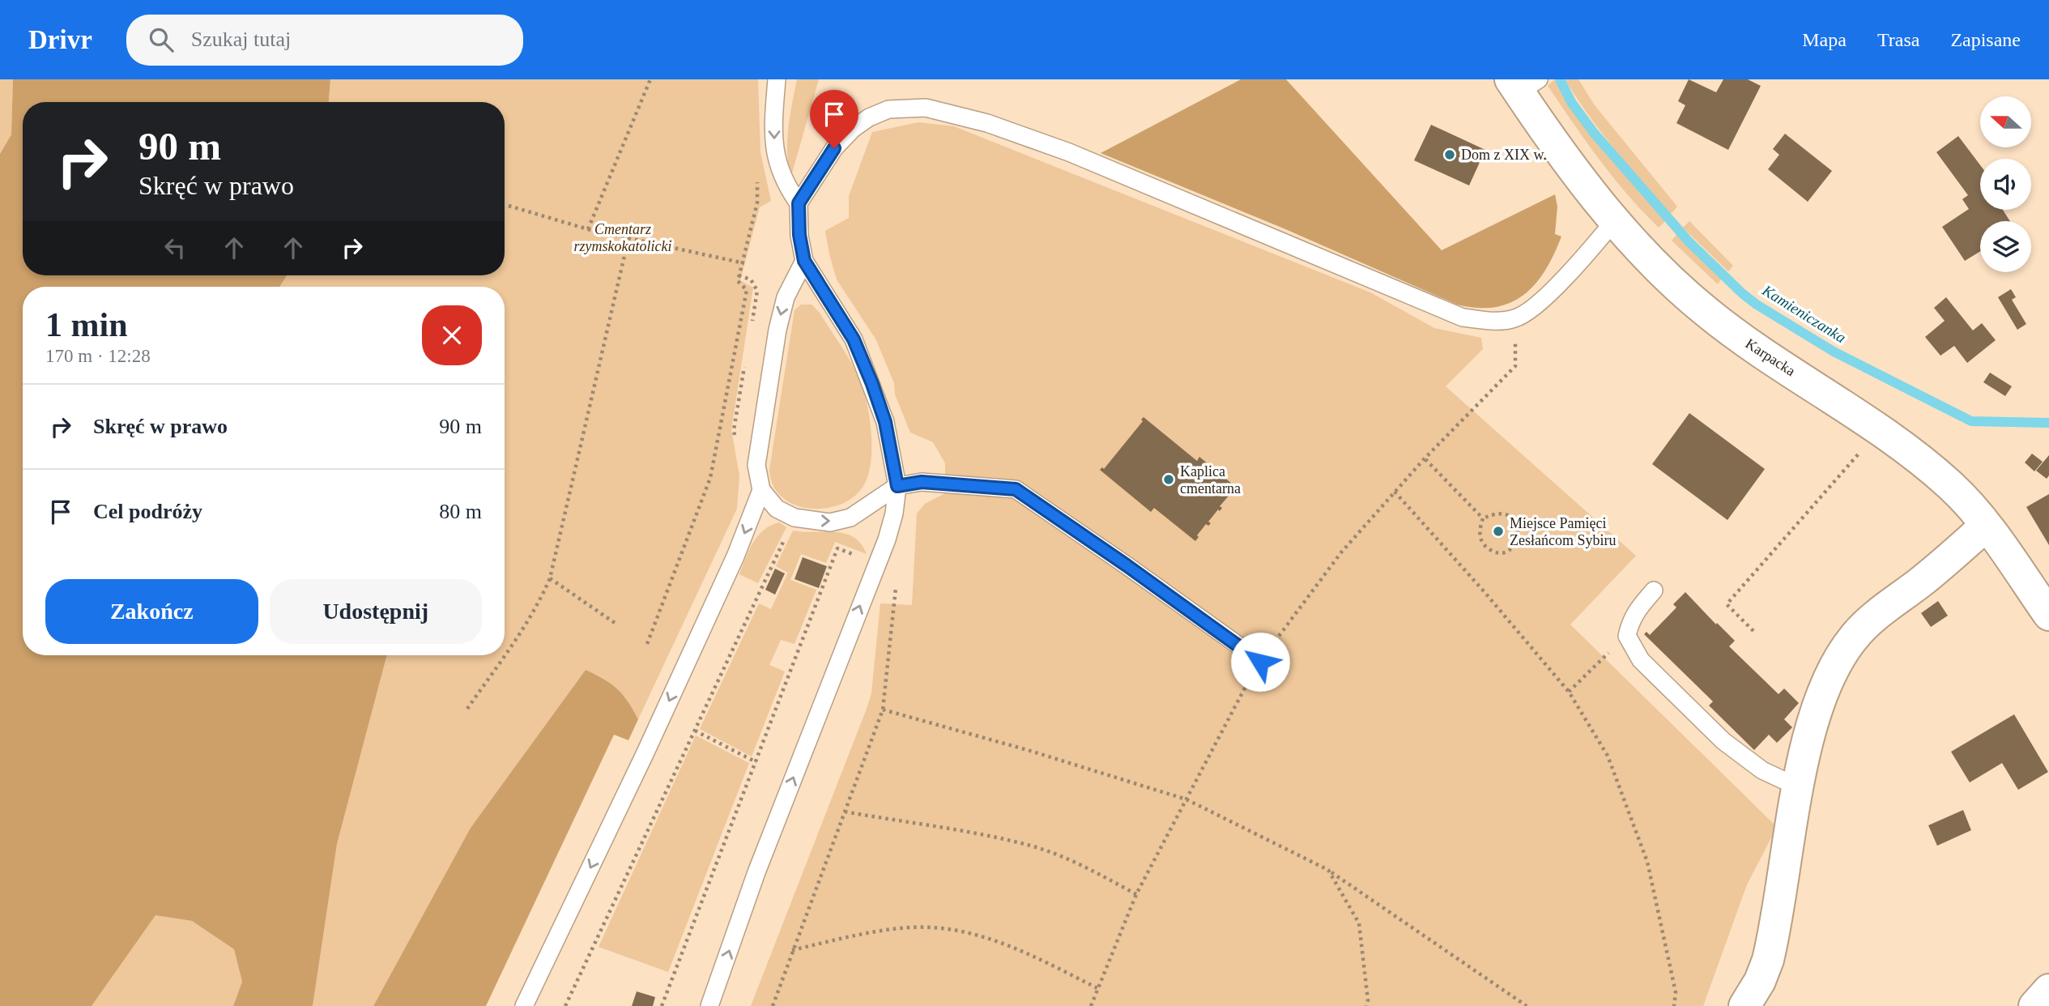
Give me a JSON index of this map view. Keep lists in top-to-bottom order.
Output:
{
  "streets": {
    "street": ["Karpacka"]
  },
  "water": ["Kamieniczanka"],
  "parks": ["Cmentarz rzymskokatolicki"],
  "places": ["Dom z XIX w.", "Kaplica cmentarna", "Miejsce Pamięci Zesłańcom Sybiru"],
  "north": "left",
  "page": {
    "header": "Drivr",
    "search": "Szukaj tutaj",
    "nav": ["Mapa", "Trasa", "Zapisane"],
    "turn": ["90 m", "Skręć w prawo"],
    "heading": ["1 min", "170 m · 12:28"],
    "list": [
      {
        "name": "Skręć w prawo",
        "value": "90 m"
      },
      {
        "name": "Cel podróży",
        "value": "80 m"
      }
    ],
    "buttons": ["Zakończ", "Udostępnij"]
  }
}
